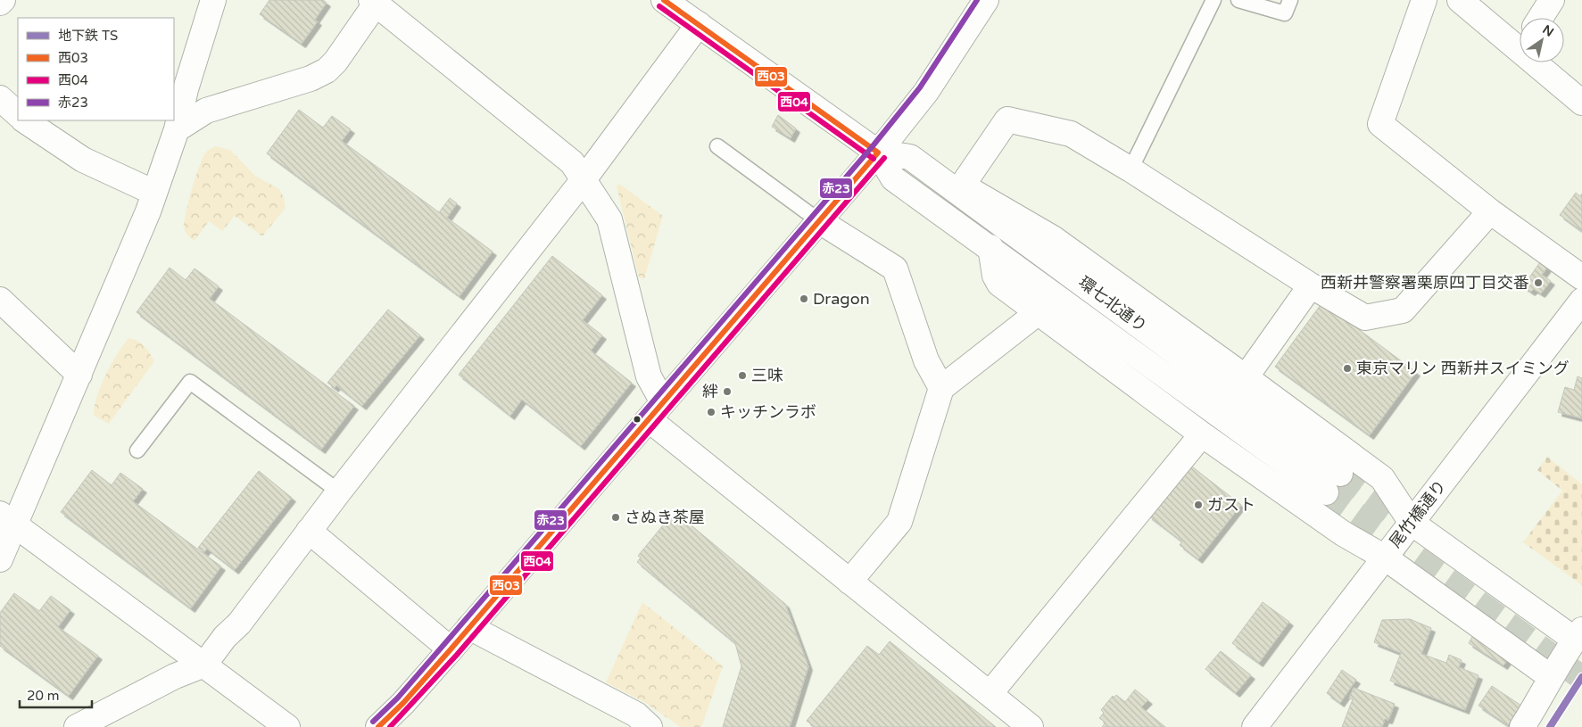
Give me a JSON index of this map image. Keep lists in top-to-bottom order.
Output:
{
  "streets": {
    "street": ["環七北通り", "尾竹橋通り"]
  },
  "places": [
    "西新井警察署栗原四丁目交番",
    "Dragon",
    "東京マリン 西新井スイミング",
    "三味",
    "絆",
    "キッチンラボ",
    "ガスト",
    "さぬき茶屋"
  ],
  "lines": [
    "transit line 西03",
    "transit line 赤23",
    "transit line 西04",
    "metro line TS"
  ],
  "legend": [
    "地下鉄 TS",
    "西03",
    "西04",
    "赤23"
  ],
  "scale_bar": "20 m",
  "north": "top right"
}
